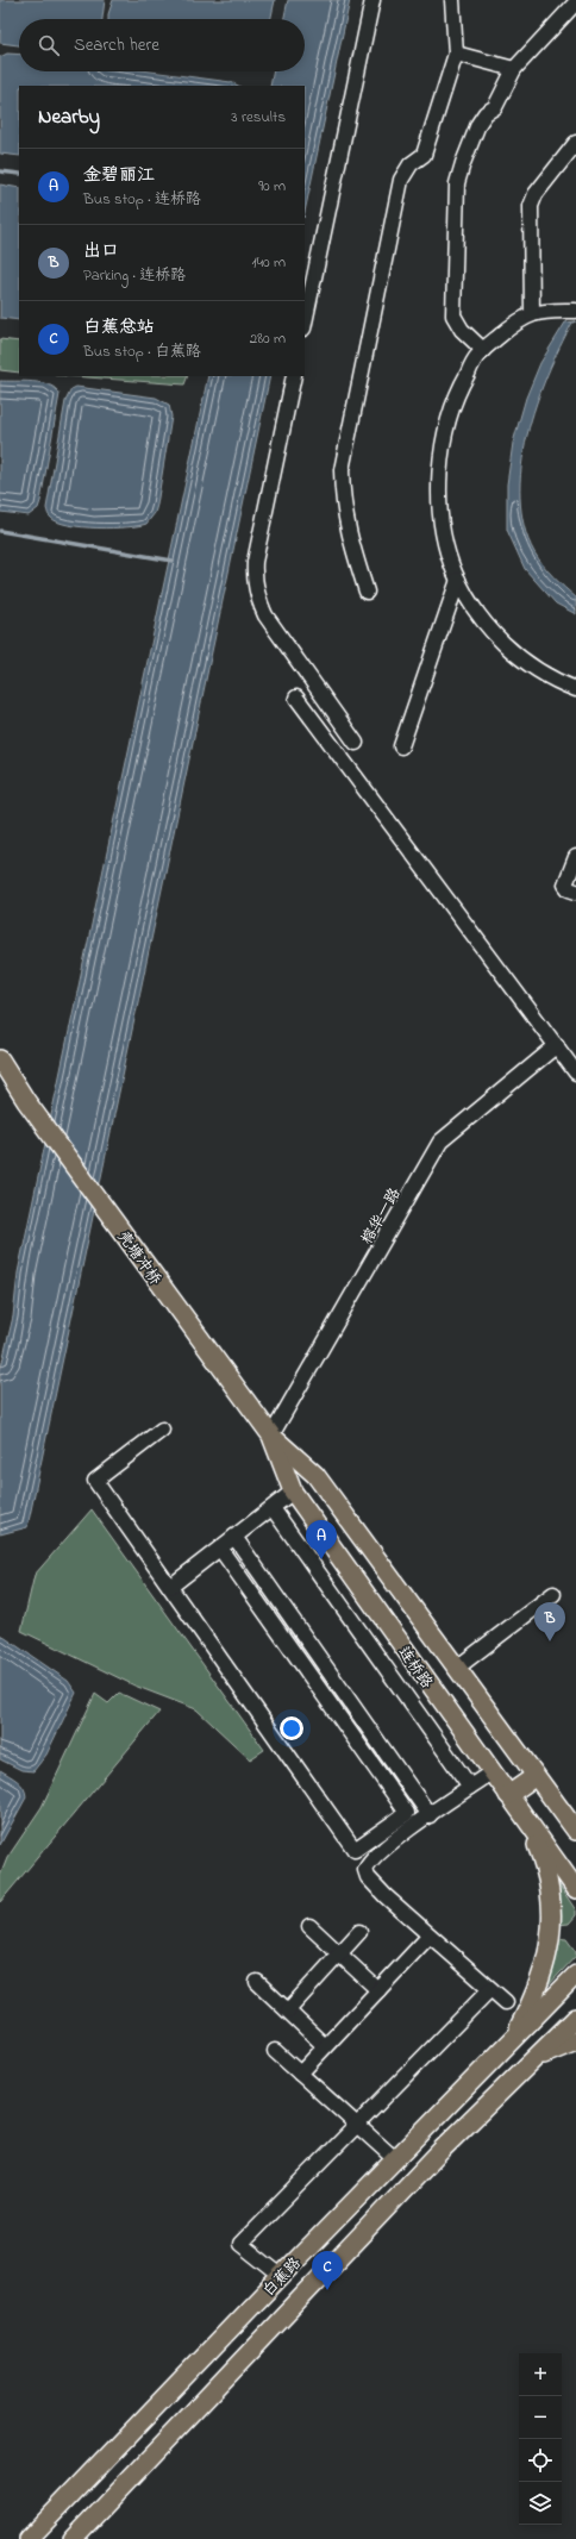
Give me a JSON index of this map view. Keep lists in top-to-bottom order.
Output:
{
  "streets": {
    "main road": ["壳塘冲桥", "连桥路", "白蕉路"],
    "street": ["榕华一路"]
  },
  "crossings": [
    ["榕华一路", "连桥路"],
    ["壳塘冲桥", "连桥路"]
  ],
  "page": {
    "search": "Search here",
    "heading": ["Nearby", "3 results"],
    "list": [
      {
        "mark": "A",
        "name": "金碧丽江",
        "note": "Bus stop · 连桥路",
        "value": "90 m"
      },
      {
        "mark": "B",
        "name": "出口",
        "note": "Parking · 连桥路",
        "value": "140 m"
      },
      {
        "mark": "C",
        "name": "白蕉总站",
        "note": "Bus stop · 白蕉路",
        "value": "280 m"
      }
    ],
    "pins": ["A", "B", "C"],
    "map_buttons": ["+", "−"]
  }
}
